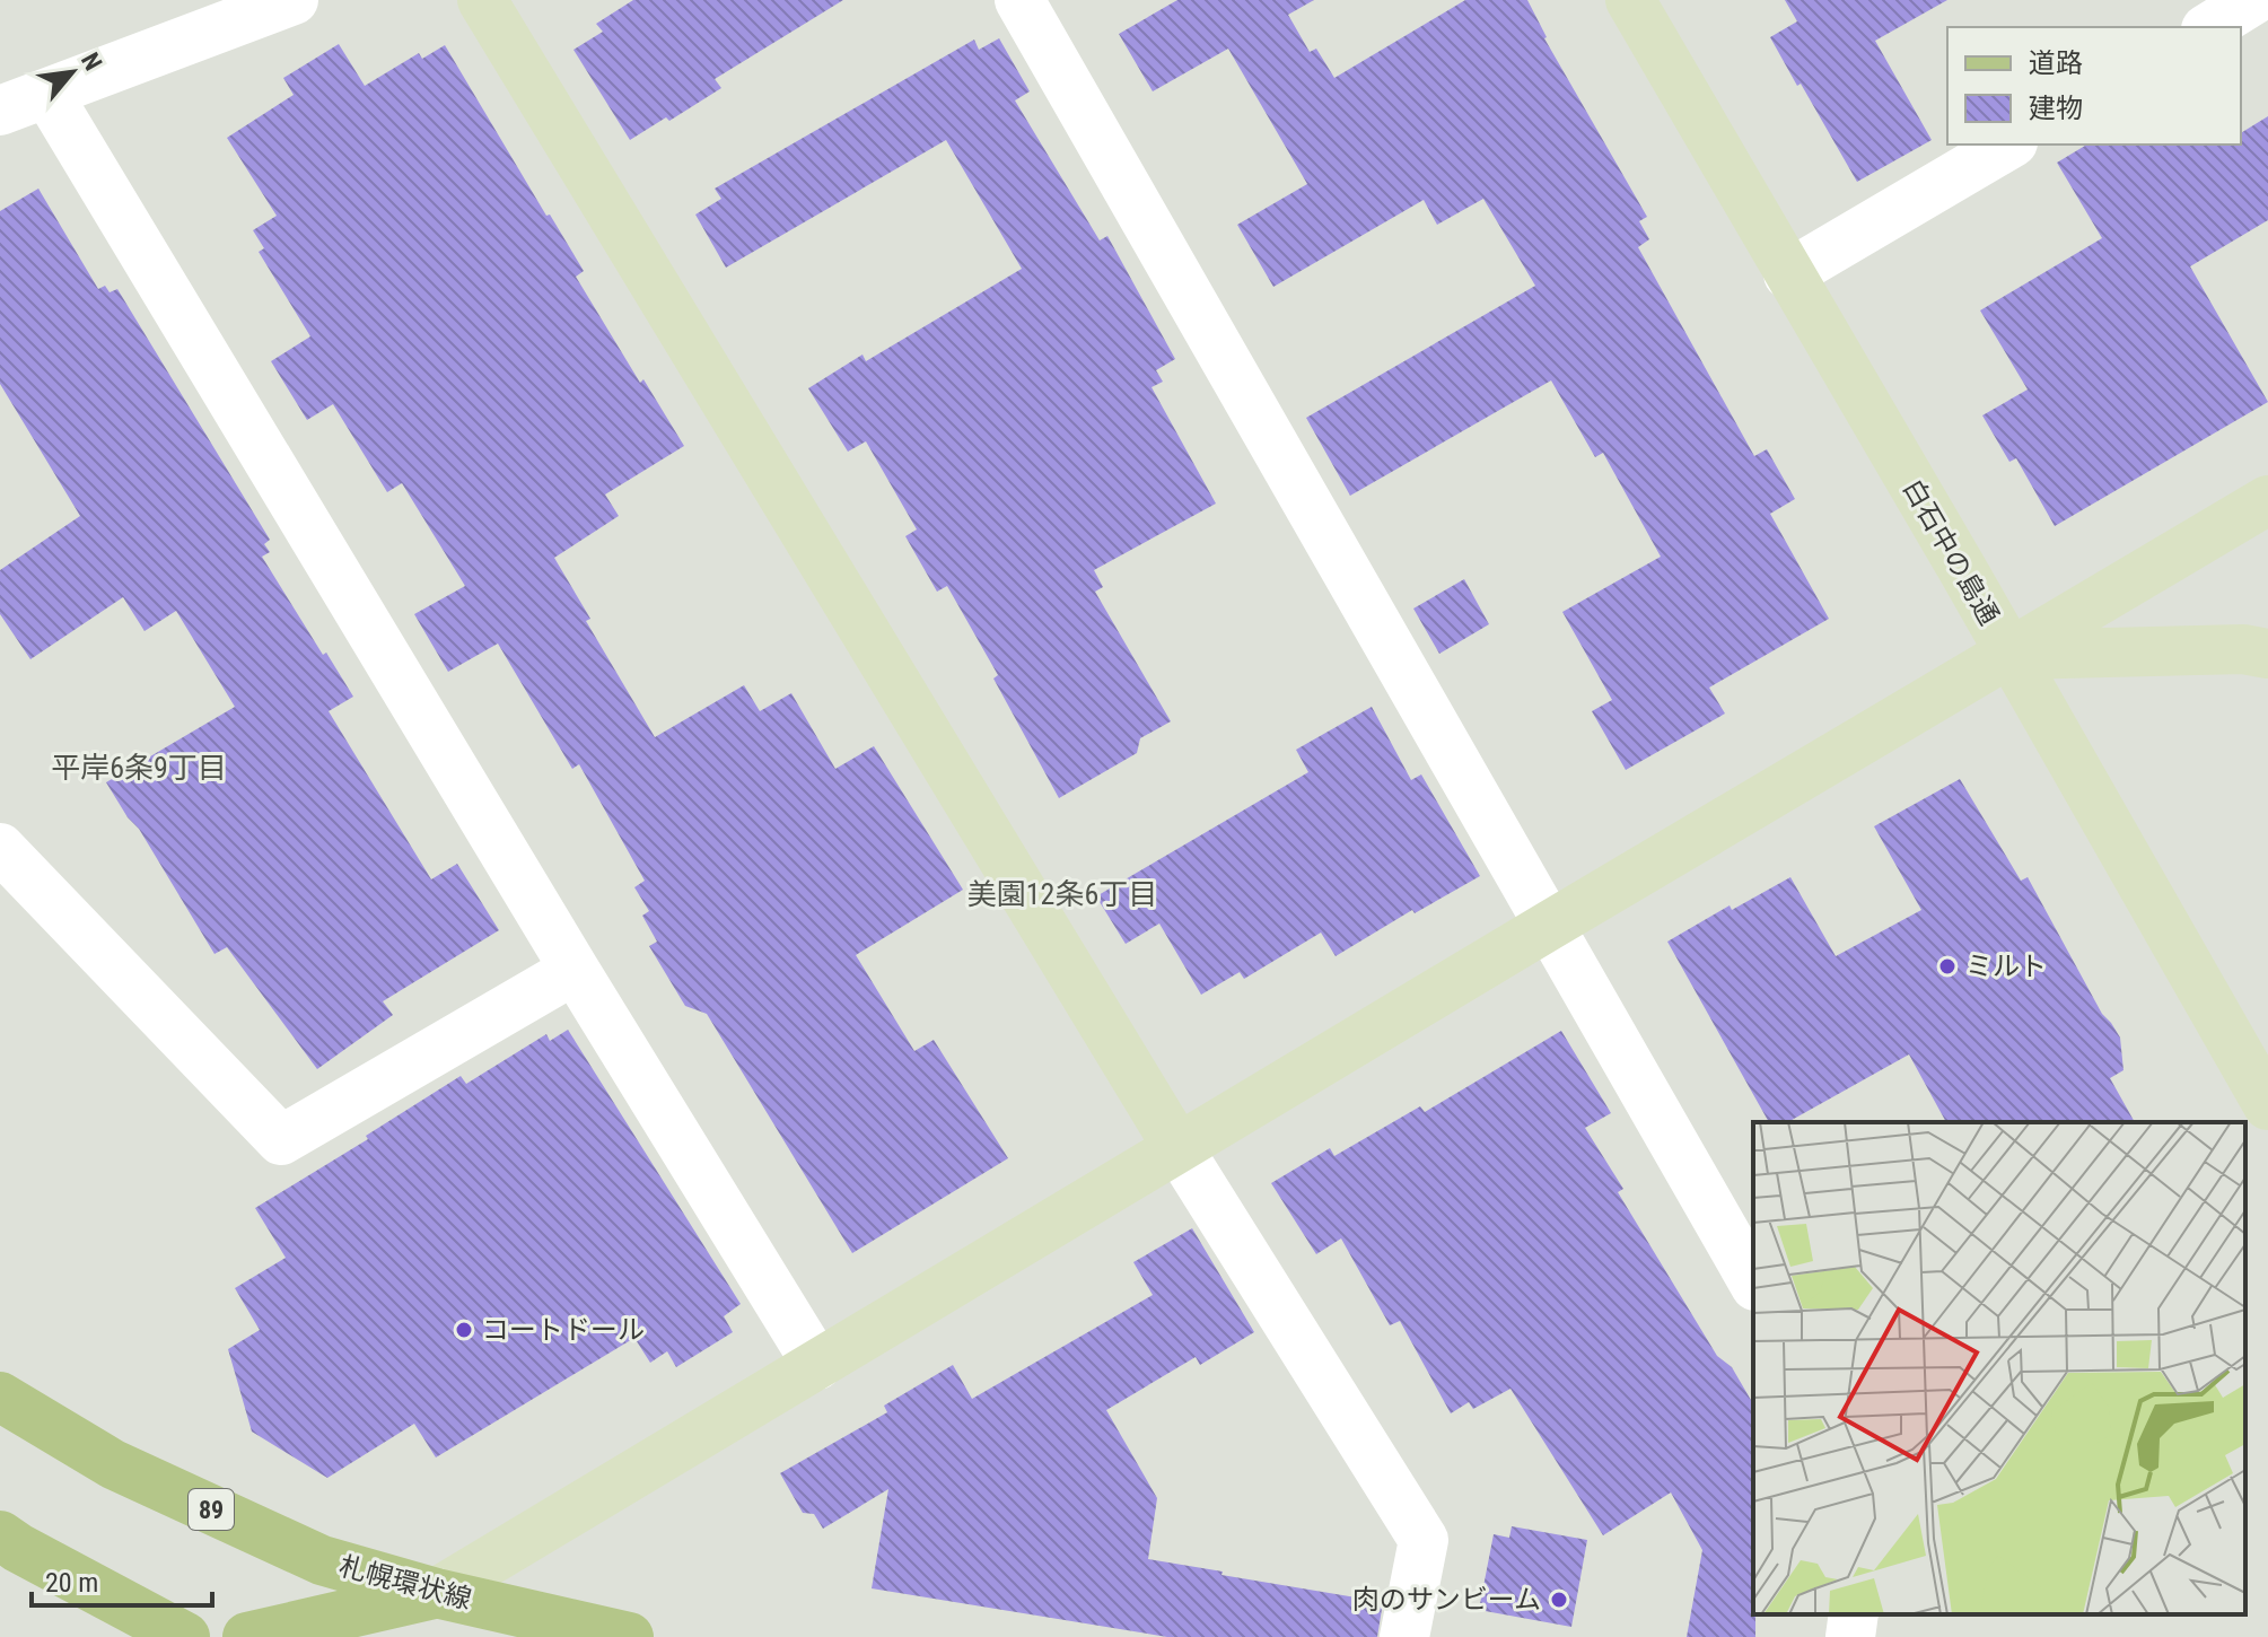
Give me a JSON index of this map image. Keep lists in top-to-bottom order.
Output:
{
  "streets": {
    "main road": ["89", "札幌環状線"],
    "street": ["白石中の島通"]
  },
  "districts": ["平岸6条9丁目", "美園12条6丁目"],
  "places": ["ミルト", "コートドール", "肉のサンビーム"],
  "legend": ["道路", "建物"],
  "scale_bar": "20 m",
  "north": "top right"
}
